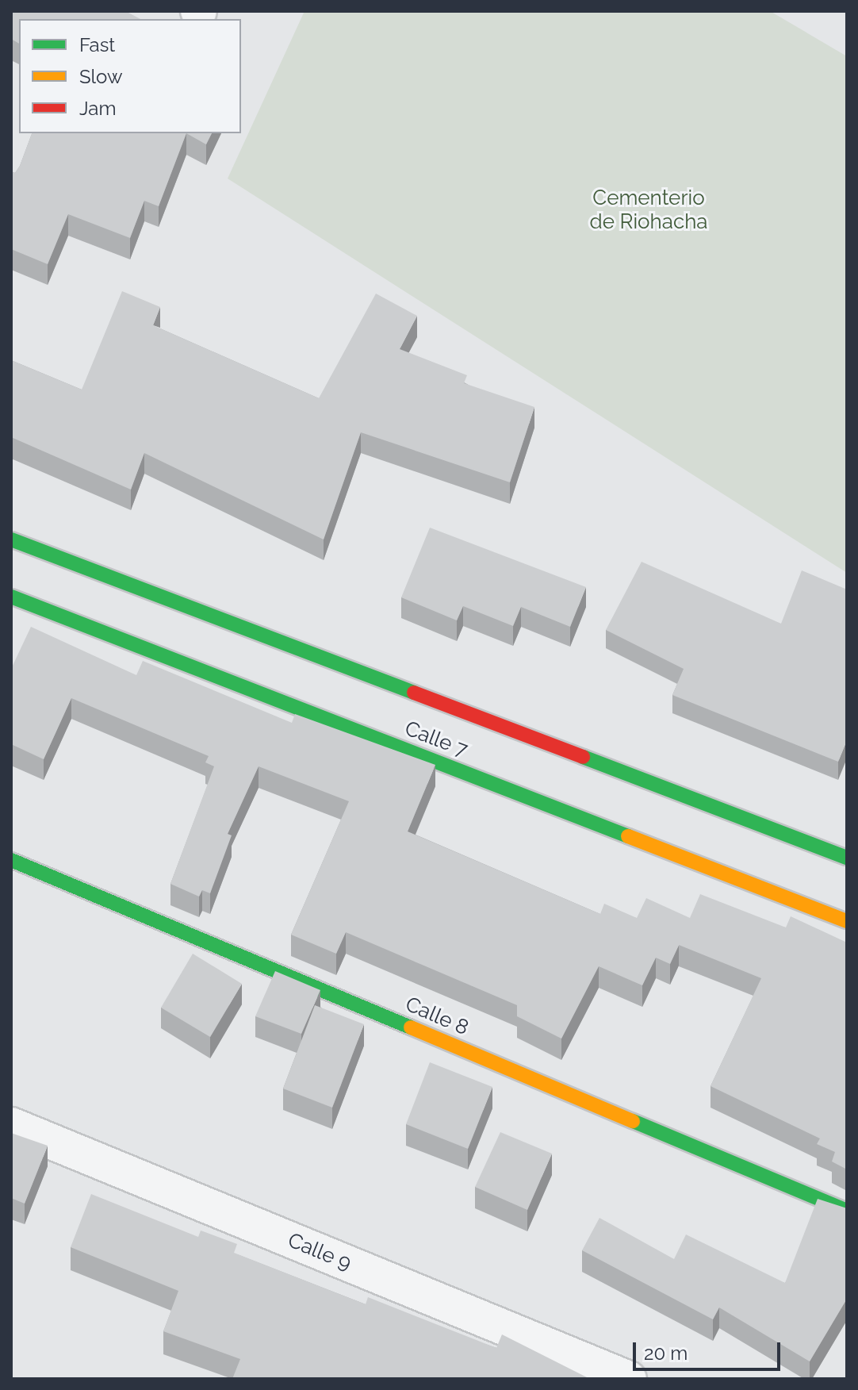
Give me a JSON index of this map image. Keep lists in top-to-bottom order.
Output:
{
  "streets": {
    "street": ["Calle 7", "Calle 8", "Calle 9"]
  },
  "parks": ["Cementerio de Riohacha"],
  "legend": ["Fast", "Slow", "Jam"],
  "scale_bar": "20 m"
}
